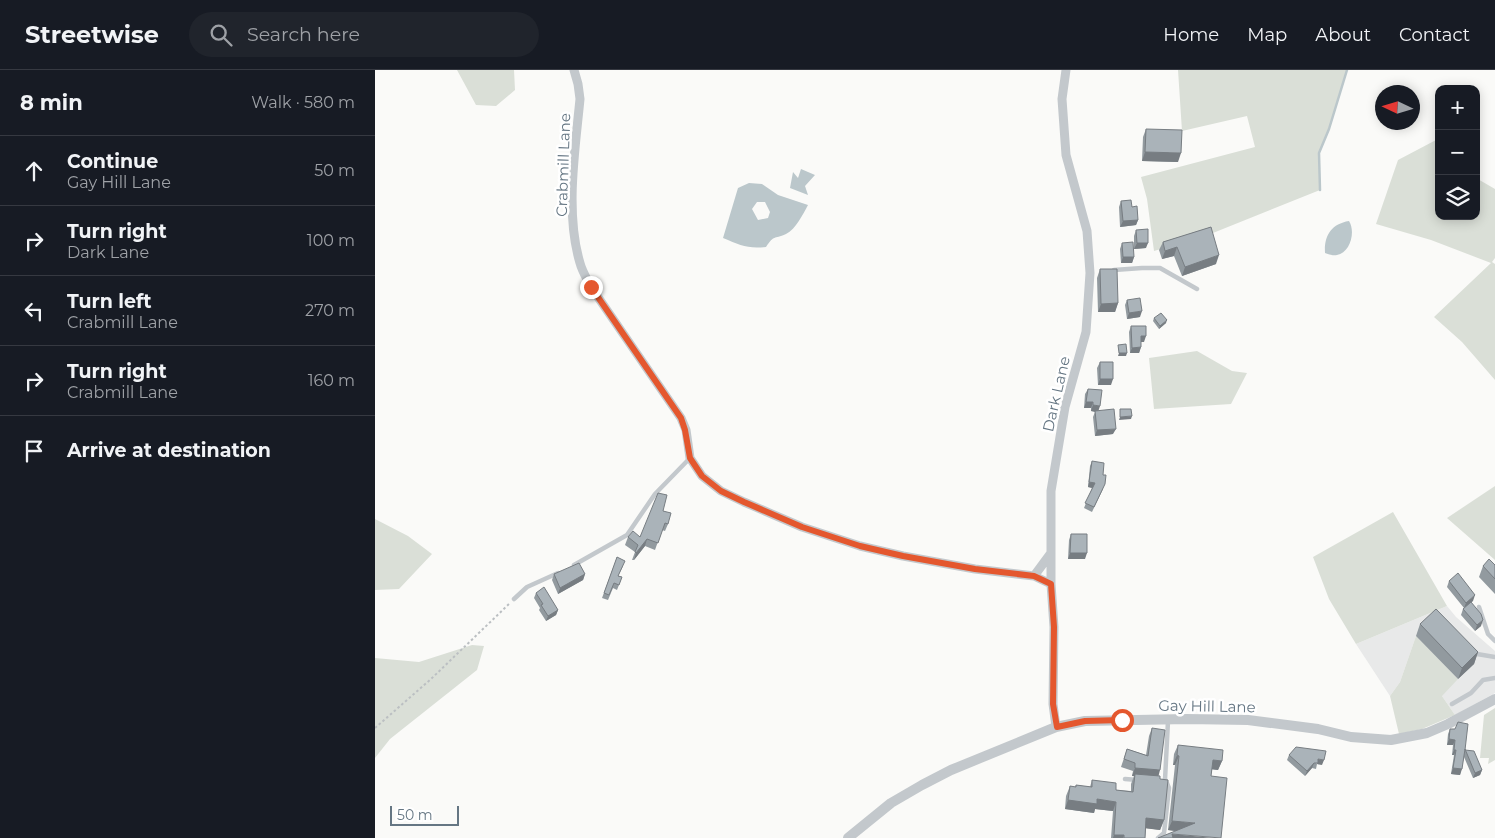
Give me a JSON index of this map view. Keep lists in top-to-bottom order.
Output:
{
  "streets": {
    "street": ["Crabmill Lane", "Dark Lane", "Gay Hill Lane"]
  },
  "crossings": [
    ["Crabmill Lane", "Dark Lane"],
    ["Dark Lane", "Gay Hill Lane"]
  ],
  "scale_bar": "50 m",
  "north": "left",
  "page": {
    "header": "Streetwise",
    "search": "Search here",
    "nav": [
      "Home",
      "Map",
      "About",
      "Contact"
    ],
    "heading": ["8 min", "Walk · 580 m"],
    "map_buttons": ["+", "−"],
    "list": [
      ["Continue", "Gay Hill Lane", "50 m"],
      ["Turn right", "Dark Lane", "100 m"],
      ["Turn left", "Crabmill Lane", "270 m"],
      ["Turn right", "Crabmill Lane", "160 m"],
      "Arrive at destination"
    ],
    "scale": "50 m"
  }
}
